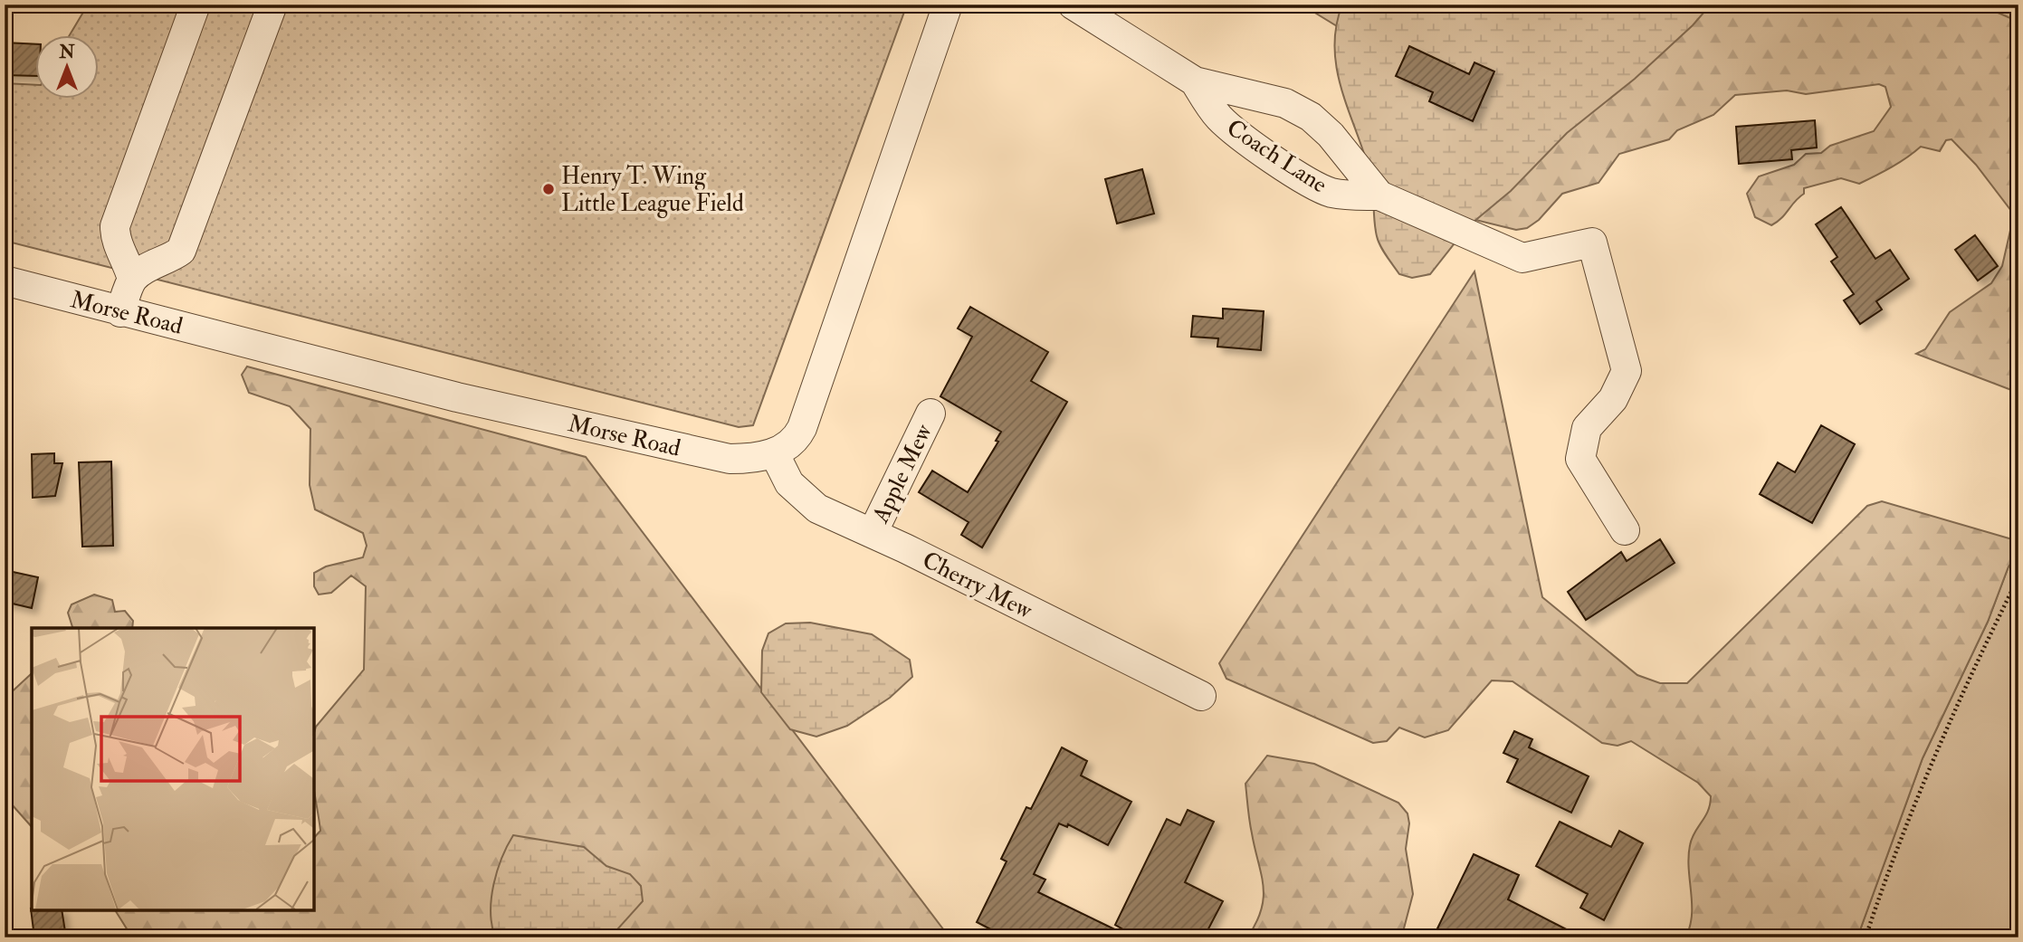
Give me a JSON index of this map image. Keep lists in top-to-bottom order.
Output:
{
  "streets": {
    "street": [
      "Coach Lane",
      "Morse Road",
      "Apple Mew",
      "Cherry Mew"
    ]
  },
  "crossings": [
    ["Morse Road", "Cherry Mew"],
    ["Apple Mew", "Cherry Mew"]
  ],
  "places": ["Henry T. Wing Little League Field"],
  "north": "top"
}
